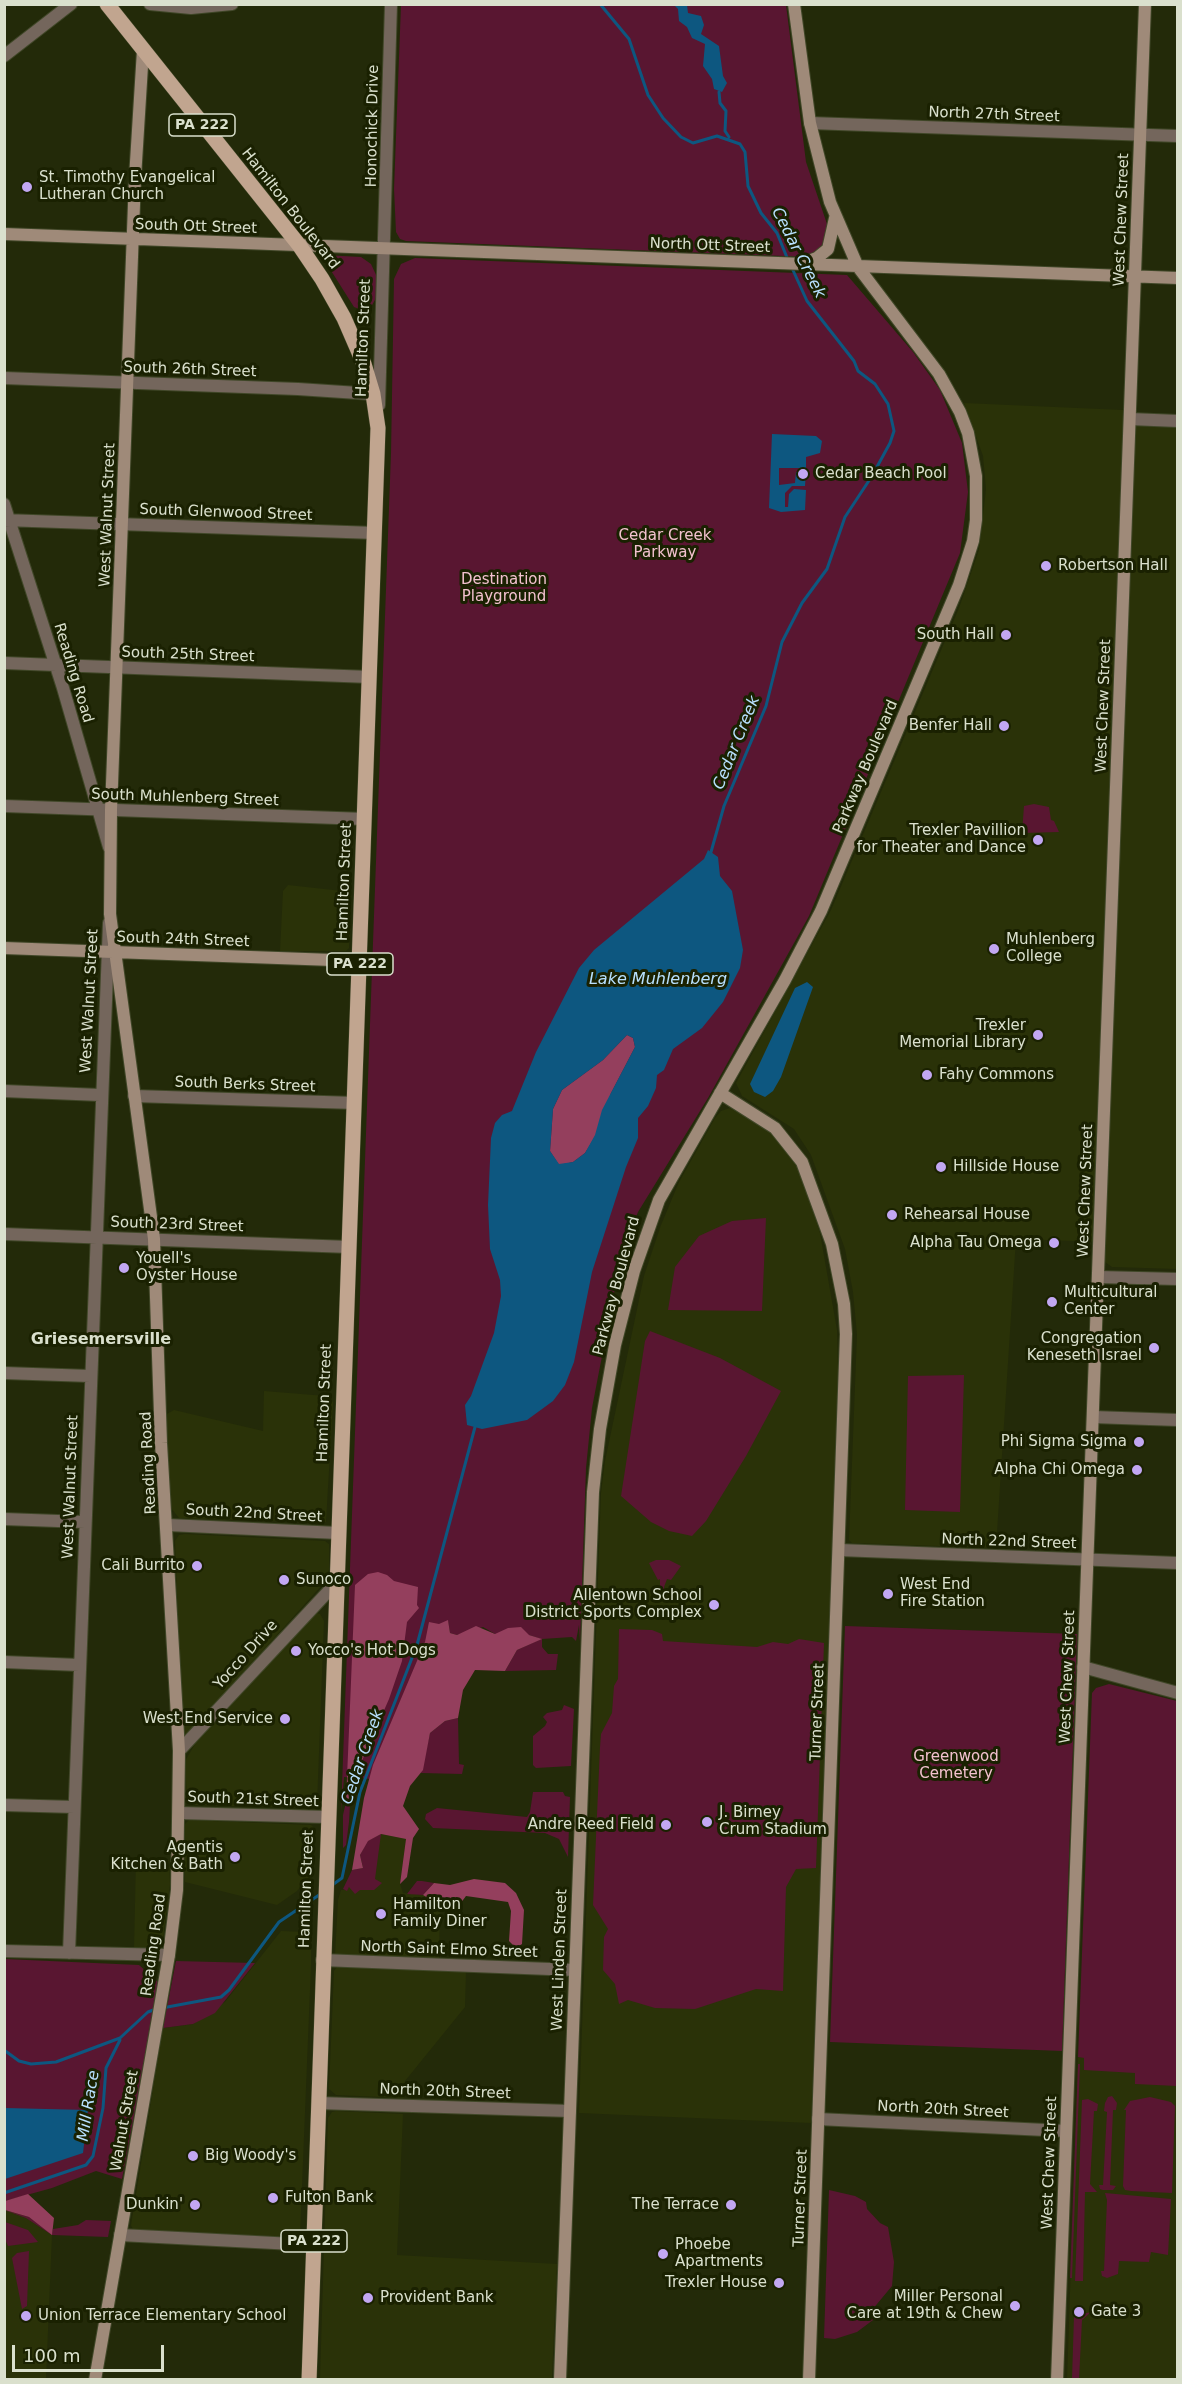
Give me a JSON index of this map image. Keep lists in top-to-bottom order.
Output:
{
  "streets": {
    "main road": ["PA 222", "Hamilton Boulevard", "Hamilton Street"],
    "street": [
      "North 27th Street",
      "Honochick Drive",
      "West Chew Street",
      "South Ott Street",
      "North Ott Street",
      "South 26th Street",
      "South Glenwood Street",
      "West Walnut Street",
      "South 25th Street",
      "Reading Road",
      "Parkway Boulevard",
      "South Muhlenberg Street",
      "South 24th Street",
      "South Berks Street",
      "South 23rd Street",
      "South 22nd Street",
      "North 22nd Street",
      "Yocco Drive",
      "Turner Street",
      "South 21st Street",
      "North Saint Elmo Street",
      "West Linden Street",
      "North 20th Street",
      "Walnut Street"
    ]
  },
  "crossings": [
    ["North 27th Street", "West Chew Street"],
    ["North 27th Street", "Parkway Boulevard"],
    ["Honochick Drive", "South Ott Street"],
    ["Honochick Drive", "North Ott Street"],
    ["Honochick Drive", "Hamilton Street"],
    ["Hamilton Boulevard", "South Ott Street"],
    ["Hamilton Boulevard", "Hamilton Street"],
    ["Hamilton Boulevard", "South 26th Street"],
    ["Hamilton Boulevard", "West Walnut Street"],
    ["West Chew Street", "North Ott Street"],
    ["West Chew Street", "North 22nd Street"],
    ["West Chew Street", "North 20th Street"],
    ["South Ott Street", "North Ott Street"],
    ["South Ott Street", "Hamilton Street"],
    ["South Ott Street", "West Walnut Street"],
    ["North Ott Street", "Hamilton Street"],
    ["North Ott Street", "Parkway Boulevard"],
    ["Hamilton Street", "South 26th Street"],
    ["Hamilton Street", "South Glenwood Street"],
    ["Hamilton Street", "South 25th Street"],
    ["Hamilton Street", "South Muhlenberg Street"],
    ["Hamilton Street", "South 24th Street"],
    ["Hamilton Street", "South Berks Street"],
    ["Hamilton Street", "South 23rd Street"],
    ["Hamilton Street", "South 22nd Street"],
    ["Hamilton Street", "Yocco Drive"],
    ["Hamilton Street", "South 21st Street"],
    ["Hamilton Street", "North Saint Elmo Street"],
    ["Hamilton Street", "North 20th Street"],
    ["South 26th Street", "West Walnut Street"],
    ["South Glenwood Street", "West Walnut Street"],
    ["South Glenwood Street", "Reading Road"],
    ["West Walnut Street", "South 25th Street"],
    ["West Walnut Street", "Reading Road"],
    ["West Walnut Street", "South Muhlenberg Street"],
    ["West Walnut Street", "South 24th Street"],
    ["West Walnut Street", "South 23rd Street"],
    ["South 25th Street", "Reading Road"],
    ["Reading Road", "South Muhlenberg Street"],
    ["Reading Road", "South 24th Street"],
    ["Reading Road", "South Berks Street"],
    ["Reading Road", "South 23rd Street"],
    ["Reading Road", "South 22nd Street"],
    ["Reading Road", "Yocco Drive"],
    ["Reading Road", "South 21st Street"],
    ["Reading Road", "Walnut Street"],
    ["Parkway Boulevard", "Turner Street"],
    ["Parkway Boulevard", "West Linden Street"],
    ["North 22nd Street", "Turner Street"],
    ["Turner Street", "North 20th Street"],
    ["North Saint Elmo Street", "West Linden Street"],
    ["West Linden Street", "North 20th Street"]
  ],
  "districts": ["Griesemersville"],
  "water": ["Cedar Creek", "Lake Muhlenberg", "Mill Race"],
  "parks": ["Cedar Creek Parkway", "Destination Playground", "Greenwood Cemetery"],
  "places": [
    "St. Timothy Evangelical Lutheran Church",
    "Cedar Beach Pool",
    "Robertson Hall",
    "South Hall",
    "Benfer Hall",
    "Trexler Pavillion for Theater and Dance",
    "Muhlenberg College",
    "Trexler Memorial Library",
    "Fahy Commons",
    "Hillside House",
    "Rehearsal House",
    "Alpha Tau Omega",
    "Youell's Oyster House",
    "Multicultural Center",
    "Congregation Keneseth Israel",
    "Phi Sigma Sigma",
    "Alpha Chi Omega",
    "Cali Burrito",
    "Sunoco",
    "West End Fire Station",
    "Allentown School District Sports Complex",
    "Yocco's Hot Dogs",
    "West End Service",
    "J. Birney Crum Stadium",
    "Andre Reed Field",
    "Agentis Kitchen & Bath",
    "Hamilton Family Diner",
    "Big Woody's",
    "Fulton Bank",
    "Dunkin'",
    "The Terrace",
    "Phoebe Apartments",
    "Trexler House",
    "Provident Bank",
    "Miller Personal Care at 19th & Chew",
    "Gate 3",
    "Union Terrace Elementary School"
  ],
  "scale_bar": "100 m"
}
